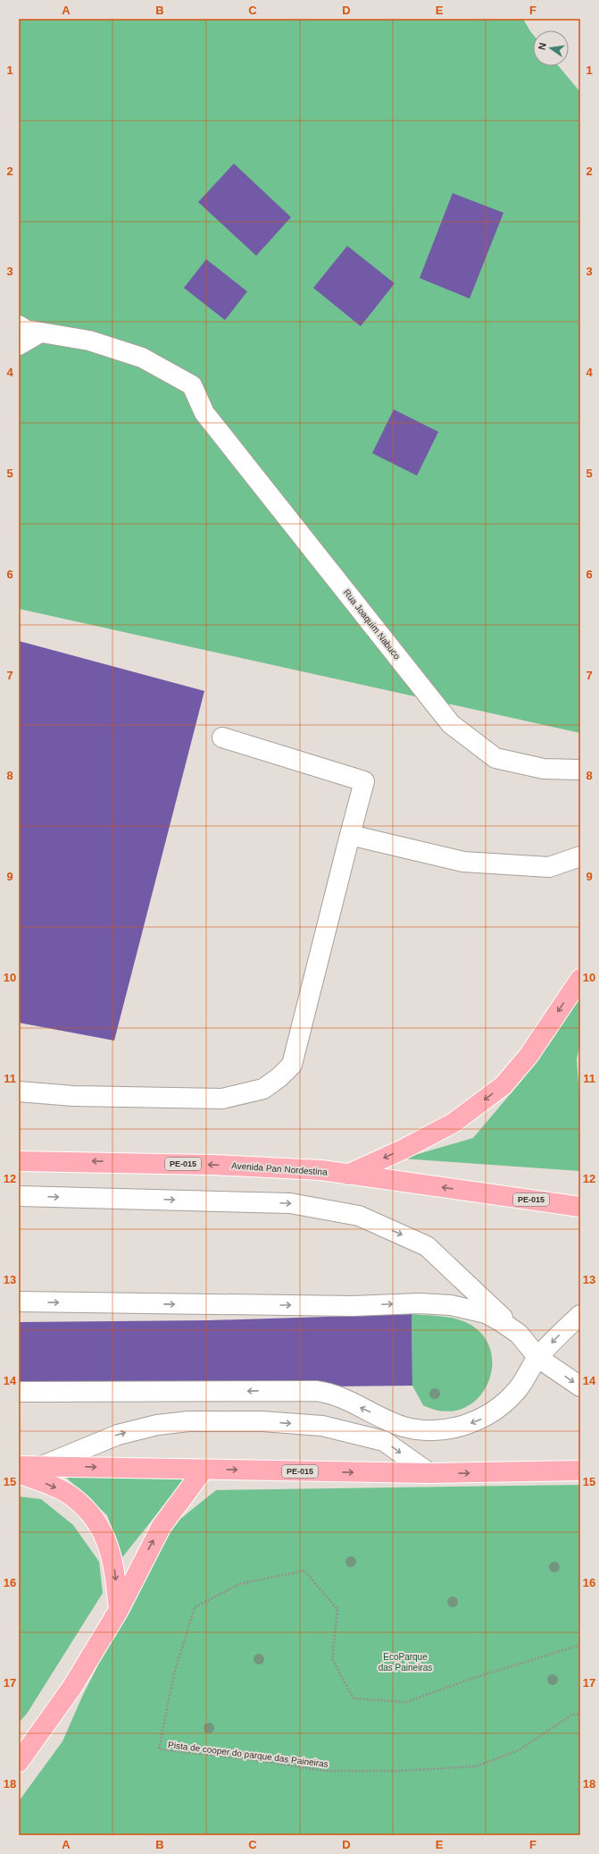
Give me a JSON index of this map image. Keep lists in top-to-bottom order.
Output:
{
  "streets": {
    "highway": ["PE-015", "Avenida Pan Nordestina"],
    "street": ["Rua Joaquim Nabuco"],
    "path": ["Pista de cooper do parque das Paineiras"]
  },
  "one_way": ["Avenida Pan Nordestina"],
  "parks": ["EcoParque das Paineiras"],
  "north": "left",
  "grid": {
    "columns": [
      "A",
      "B",
      "C",
      "D",
      "E",
      "F"
    ],
    "rows": [
      "1",
      "2",
      "3",
      "4",
      "5",
      "6",
      "7",
      "8",
      "9",
      "10",
      "11",
      "12",
      "13",
      "14",
      "15",
      "16",
      "17",
      "18"
    ]
  }
}
